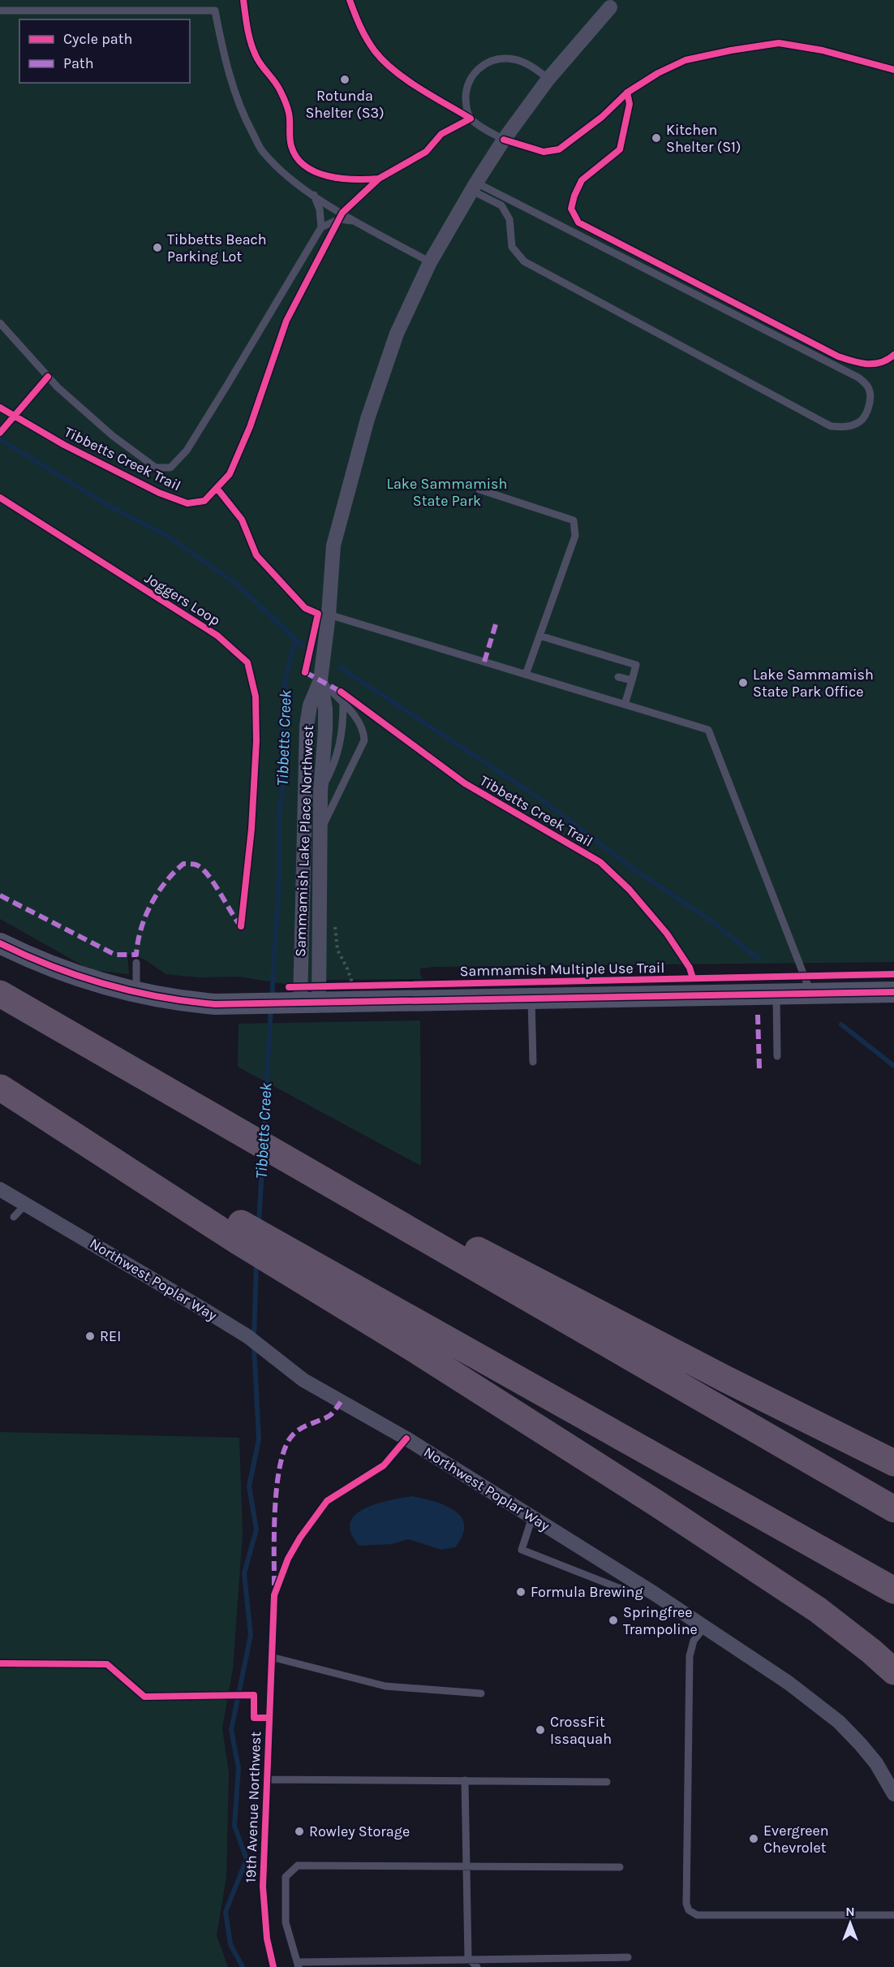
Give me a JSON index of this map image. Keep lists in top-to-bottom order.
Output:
{
  "streets": {
    "street": ["Sammamish Lake Place Northwest", "Northwest Poplar Way"],
    "lane": ["19th Avenue Northwest"],
    "cycle path": ["Tibbetts Creek Trail", "Joggers Loop", "Sammamish Multiple Use Trail"]
  },
  "crossings": [
    ["Northwest Poplar Way", "19th Avenue Northwest"]
  ],
  "water": ["Tibbetts Creek"],
  "parks": ["Lake Sammamish State Park"],
  "places": [
    "Rotunda Shelter (S3)",
    "Kitchen Shelter (S1)",
    "Tibbetts Beach Parking Lot",
    "Lake Sammamish State Park Office",
    "REI",
    "Formula Brewing",
    "Springfree Trampoline",
    "CrossFit Issaquah",
    "Rowley Storage",
    "Evergreen Chevrolet"
  ],
  "legend": ["Cycle path", "Path"],
  "north": "top"
}
